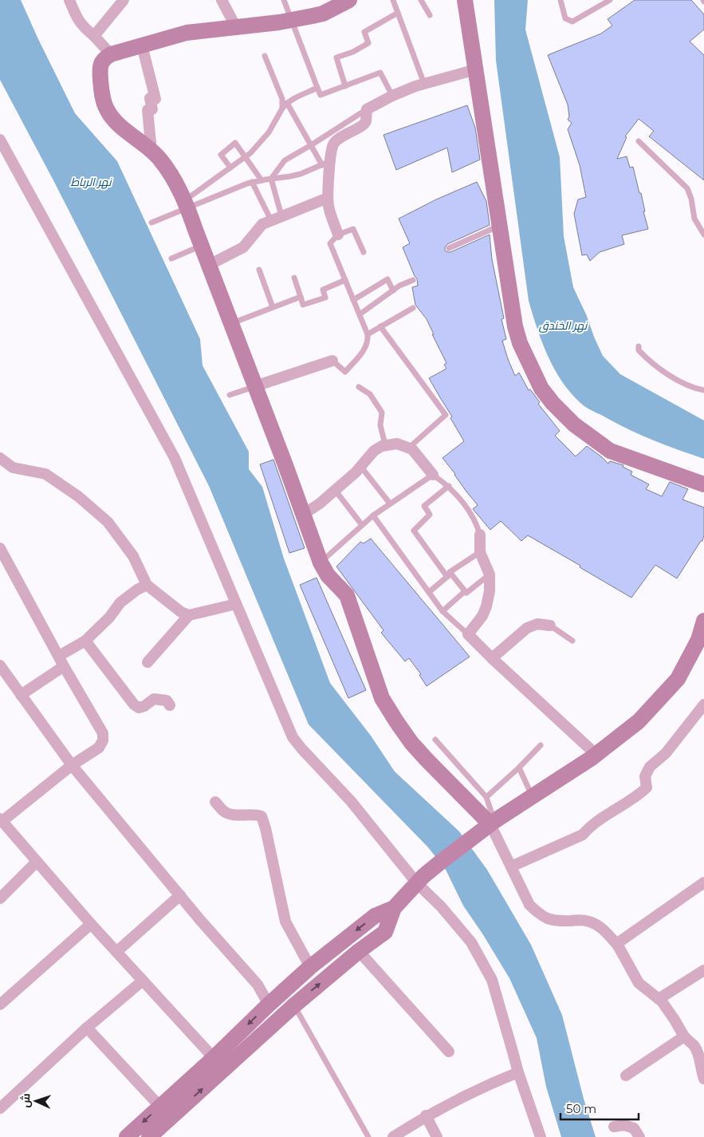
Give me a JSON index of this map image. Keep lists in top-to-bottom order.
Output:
{
  "water": ["نهر الرباط", "نهر الخندق"],
  "scale_bar": "50 m",
  "north": "left"
}
